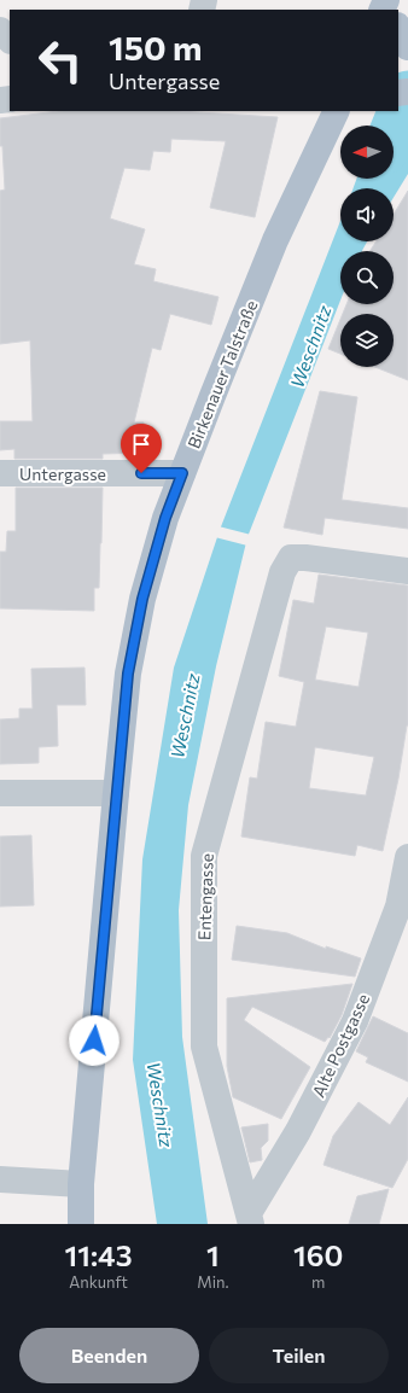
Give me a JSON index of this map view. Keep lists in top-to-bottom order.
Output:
{
  "streets": {
    "main road": ["Birkenauer Talstraße"],
    "street": ["Untergasse", "Entengasse", "Alte Postgasse"]
  },
  "crossings": [
    ["Birkenauer Talstraße", "Untergasse"],
    ["Entengasse", "Alte Postgasse"]
  ],
  "water": ["Weschnitz"],
  "north": "left",
  "page": {
    "turn": ["150 m", "Untergasse"],
    "eta": [
      "11:43",
      "Ankunft",
      "1",
      "Min.",
      "160",
      "m"
    ],
    "buttons": ["Beenden", "Teilen"]
  }
}
